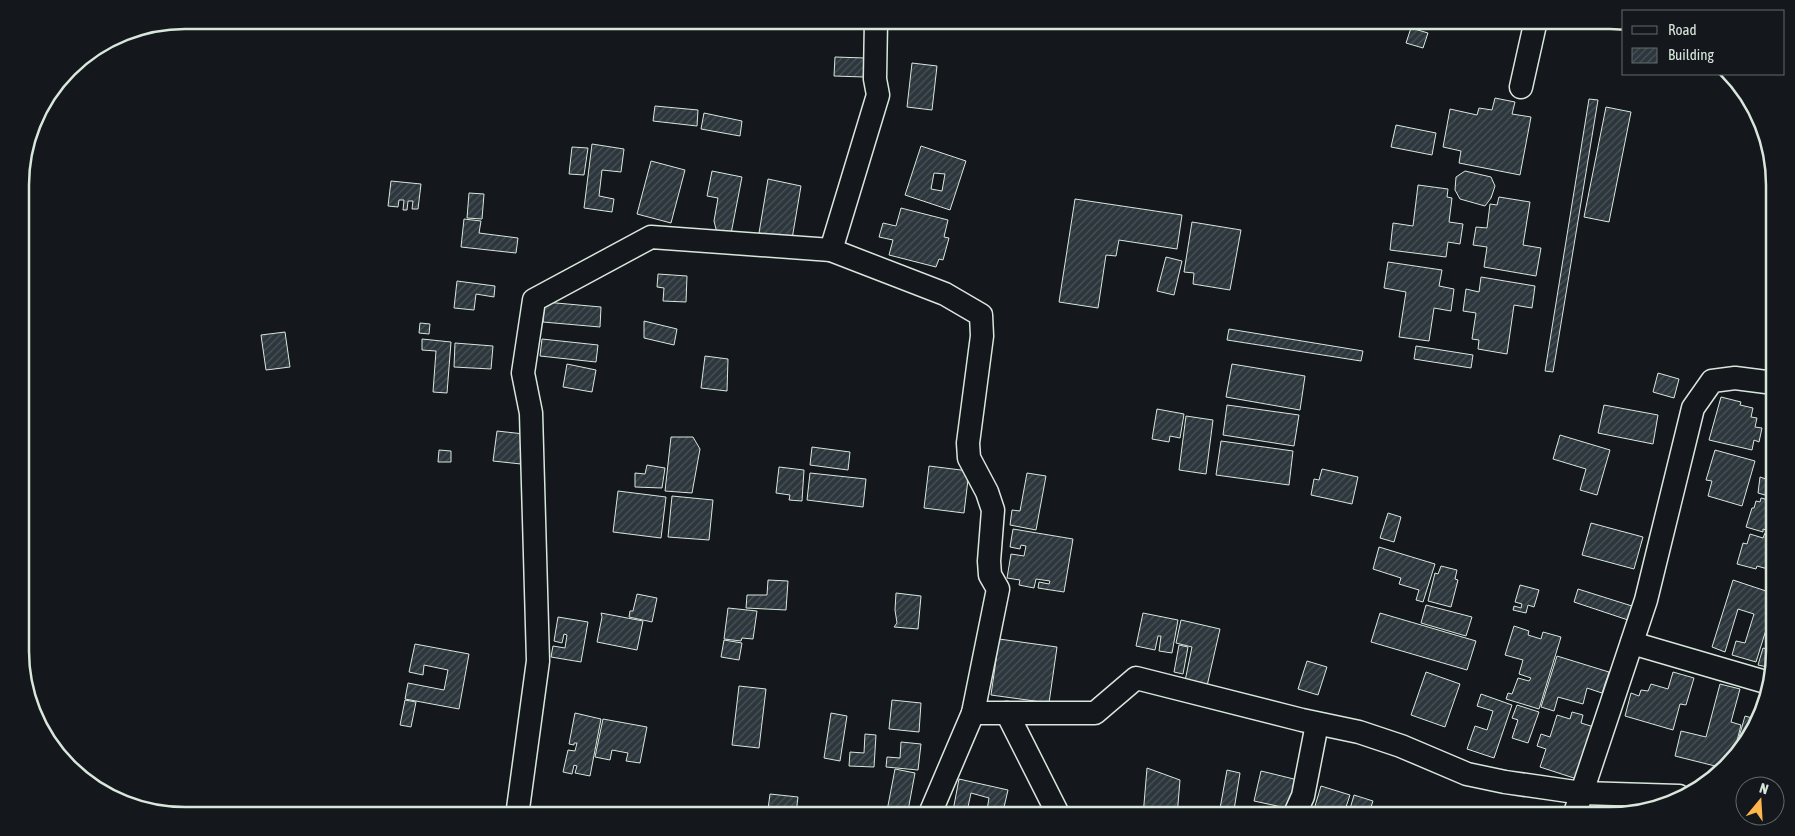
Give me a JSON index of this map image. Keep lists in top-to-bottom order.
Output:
{
  "legend": ["Road", "Building"],
  "north": "top"
}
